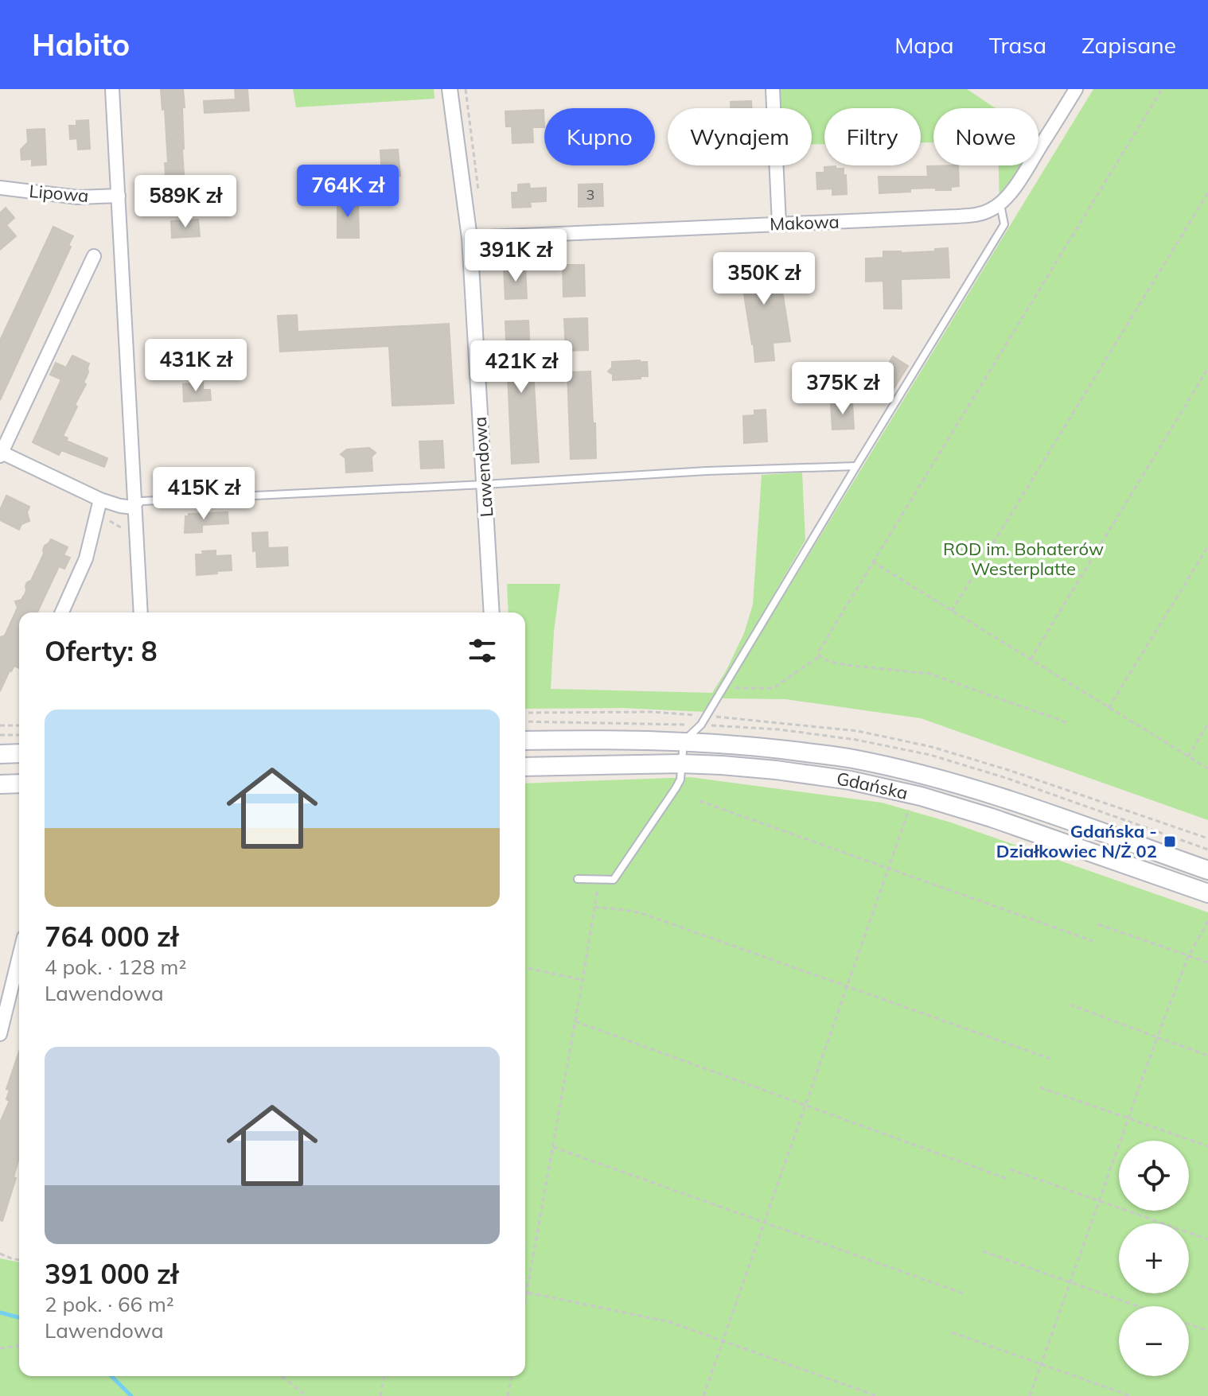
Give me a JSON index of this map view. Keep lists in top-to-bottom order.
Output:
{
  "streets": {
    "main road": ["Gdańska"],
    "street": ["Lipowa", "Makowa", "Lawendowa"]
  },
  "crossings": [
    ["Makowa", "Lawendowa"]
  ],
  "parks": ["ROD im. Bohaterów Westerplatte"],
  "places": {
    "transit": ["Gdańska - Działkowiec N/Ż 02"]
  },
  "house_numbers": ["3"],
  "page": {
    "header": "Habito",
    "nav": ["Mapa", "Trasa", "Zapisane"],
    "chip": [
      "Kupno",
      "Wynajem",
      "Filtry",
      "Nowe"
    ],
    "price": [
      "764K zł",
      "589K zł",
      "391K zł",
      "350K zł",
      "431K zł",
      "421K zł",
      "375K zł",
      "415K zł"
    ],
    "heading": "Oferty: 8",
    "list": [
      {
        "name": "764 000 zł",
        "note": "4 pok. · 128 m² · Lawendowa"
      },
      {
        "name": "391 000 zł",
        "note": "2 pok. · 66 m² · Lawendowa"
      }
    ],
    "map_buttons": ["+", "−"]
  }
}
